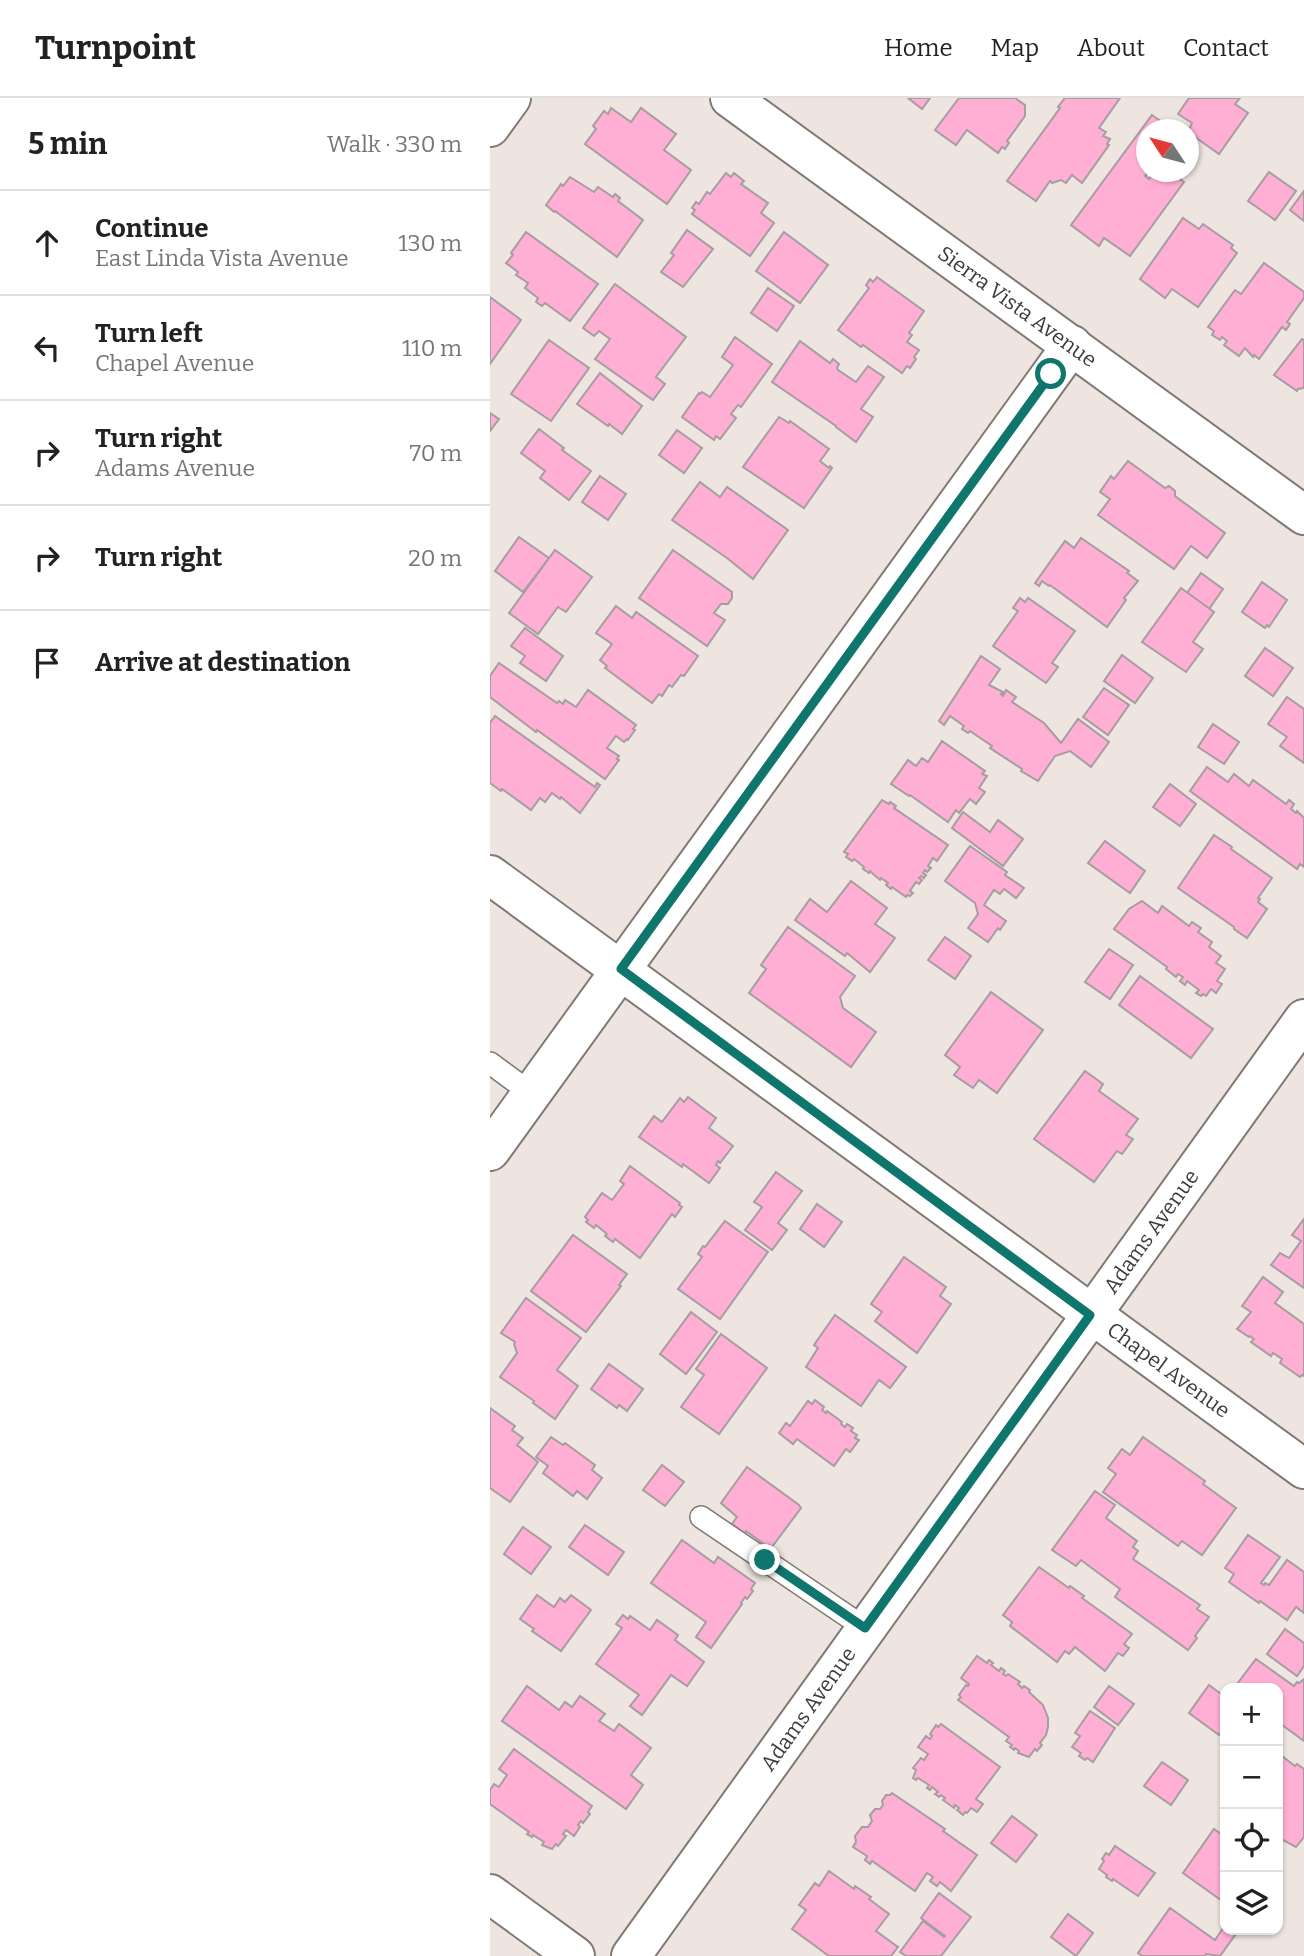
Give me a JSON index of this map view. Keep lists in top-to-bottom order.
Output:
{
  "streets": {
    "street": ["Sierra Vista Avenue", "Adams Avenue", "Chapel Avenue"]
  },
  "crossings": [
    ["Adams Avenue", "Chapel Avenue"]
  ],
  "north": "top left",
  "page": {
    "header": "Turnpoint",
    "nav": [
      "Home",
      "Map",
      "About",
      "Contact"
    ],
    "heading": ["5 min", "Walk · 330 m"],
    "list": [
      ["Continue", "East Linda Vista Avenue", "130 m"],
      ["Turn left", "Chapel Avenue", "110 m"],
      ["Turn right", "Adams Avenue", "70 m"],
      ["Turn right", "20 m"],
      "Arrive at destination"
    ],
    "map_buttons": ["+", "−"]
  }
}
